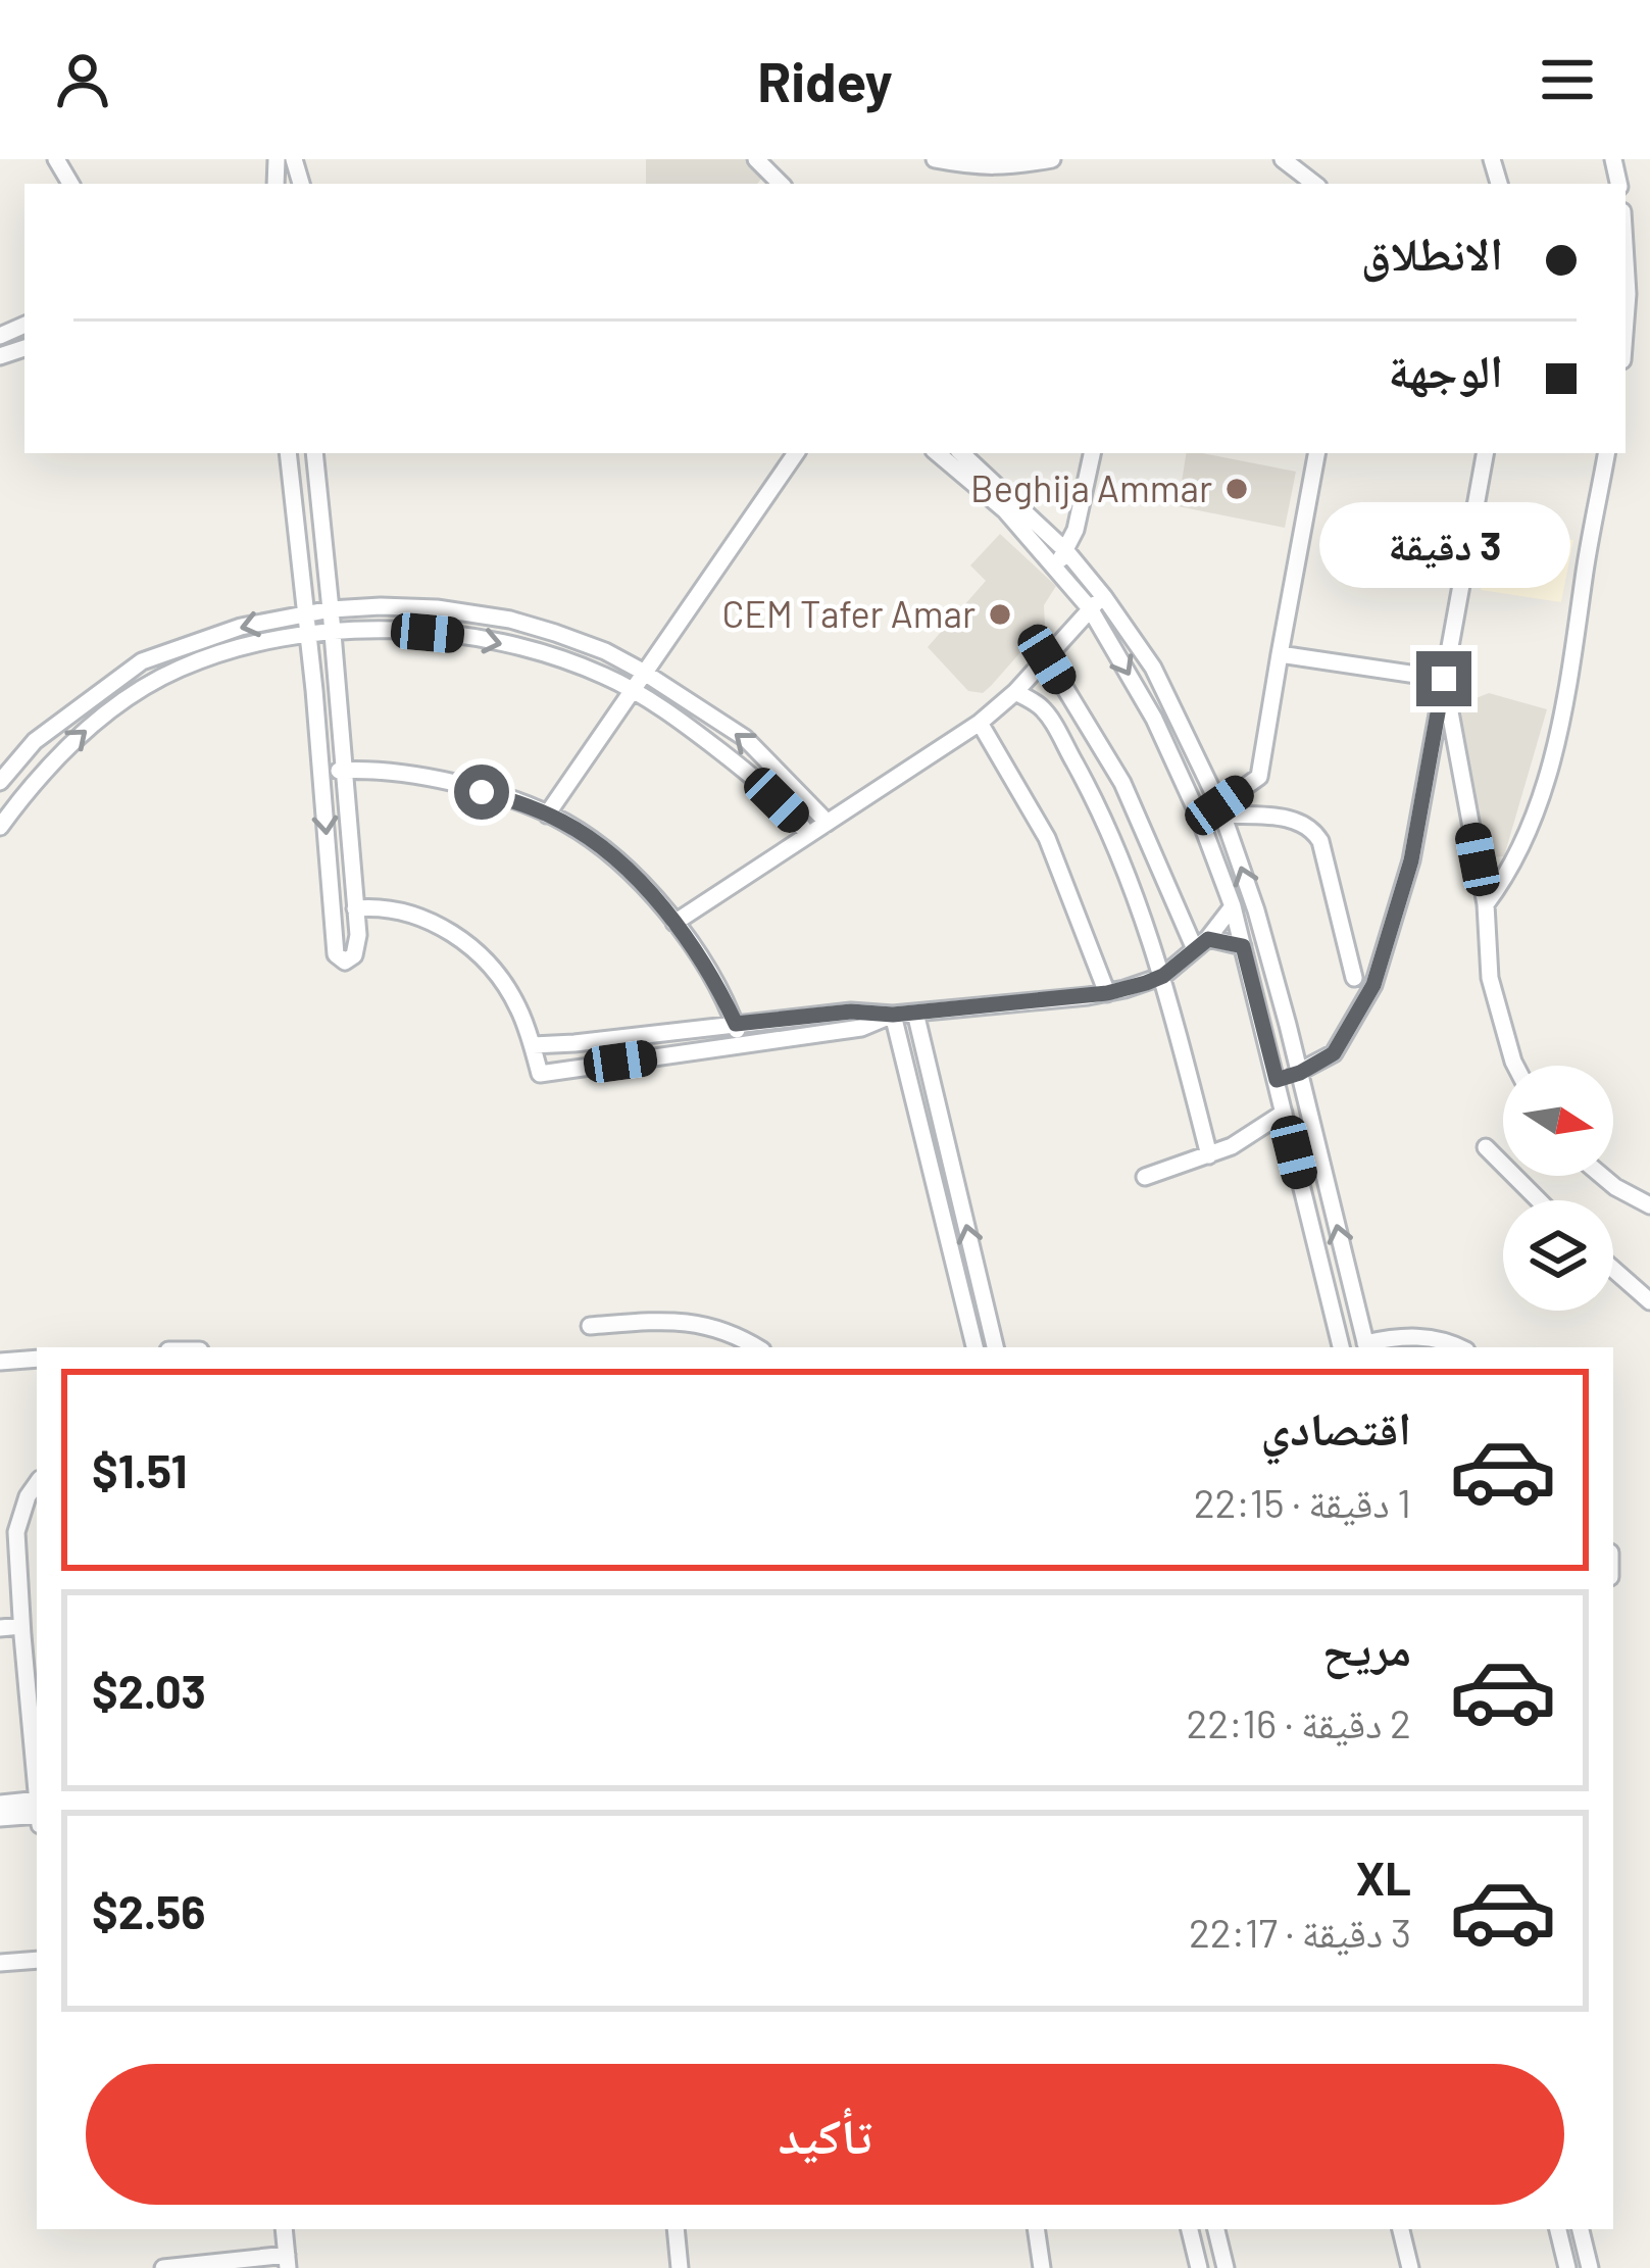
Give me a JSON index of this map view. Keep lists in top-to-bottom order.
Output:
{
  "places": ["Beghija Ammar", "CEM Tafer Amar"],
  "north": "right",
  "page": {
    "header": "Ridey",
    "banner": ["الانطلاق", "الوجهة"],
    "bubble": "3 دقيقة",
    "list": [
      {
        "name": "اقتصادي",
        "note": "1 دقيقة · 22:15",
        "value": "$1.51"
      },
      {
        "name": "مريح",
        "note": "2 دقيقة · 22:16",
        "value": "$2.03"
      },
      {
        "name": "XL",
        "note": "3 دقيقة · 22:17",
        "value": "$2.56"
      }
    ],
    "buttons": "تأكيد"
  }
}
